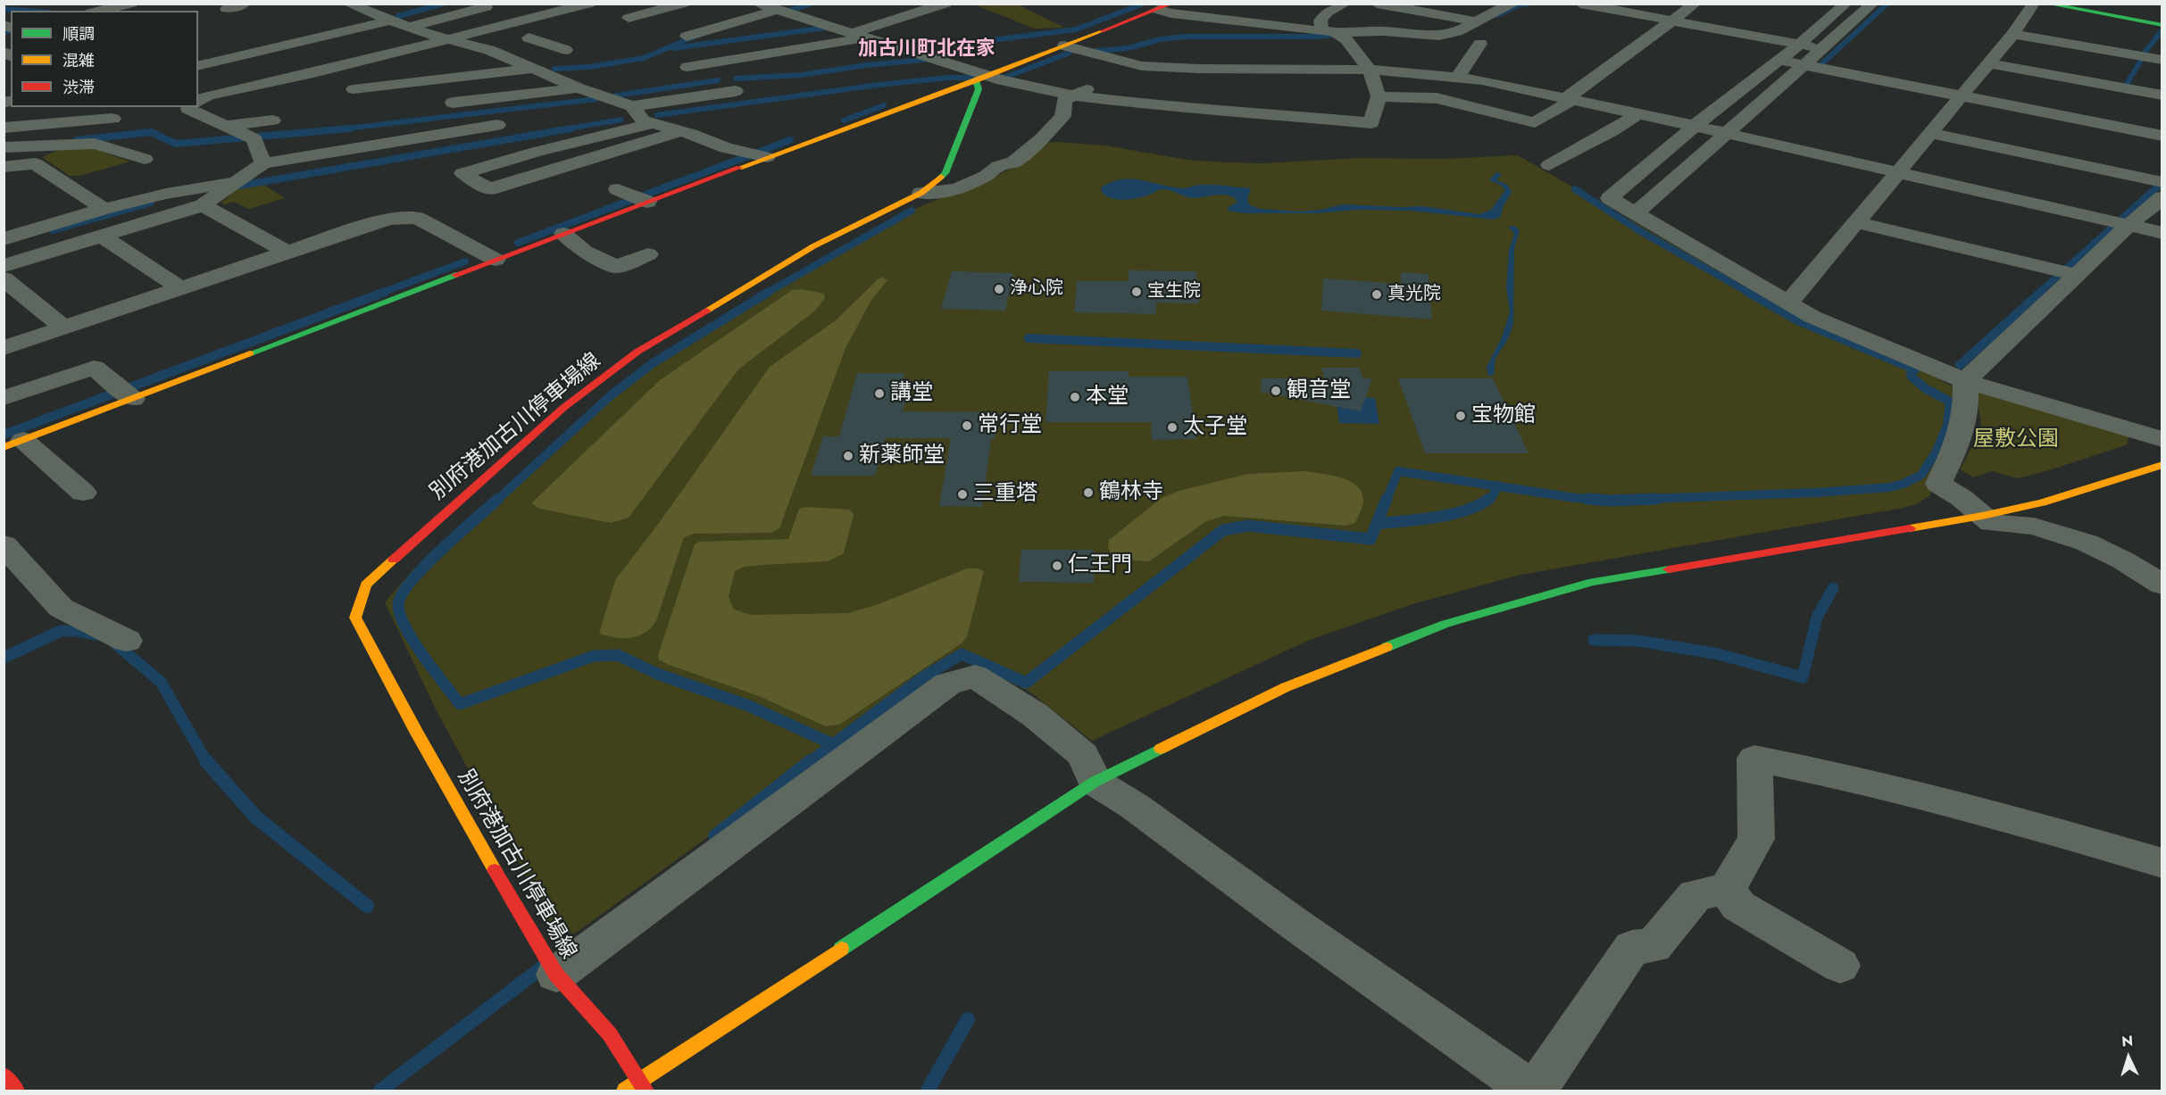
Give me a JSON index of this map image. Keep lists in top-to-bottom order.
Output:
{
  "streets": {
    "main road": ["別府港加古川停車場線"]
  },
  "districts": ["加古川町北在家"],
  "parks": ["屋敷公園"],
  "places": [
    "浄心院",
    "宝生院",
    "真光院",
    "観音堂",
    "講堂",
    "本堂",
    "宝物館",
    "常行堂",
    "太子堂",
    "新薬師堂",
    "鶴林寺",
    "三重塔",
    "仁王門"
  ],
  "legend": ["順調", "混雑", "渋滞"],
  "north": "top"
}
